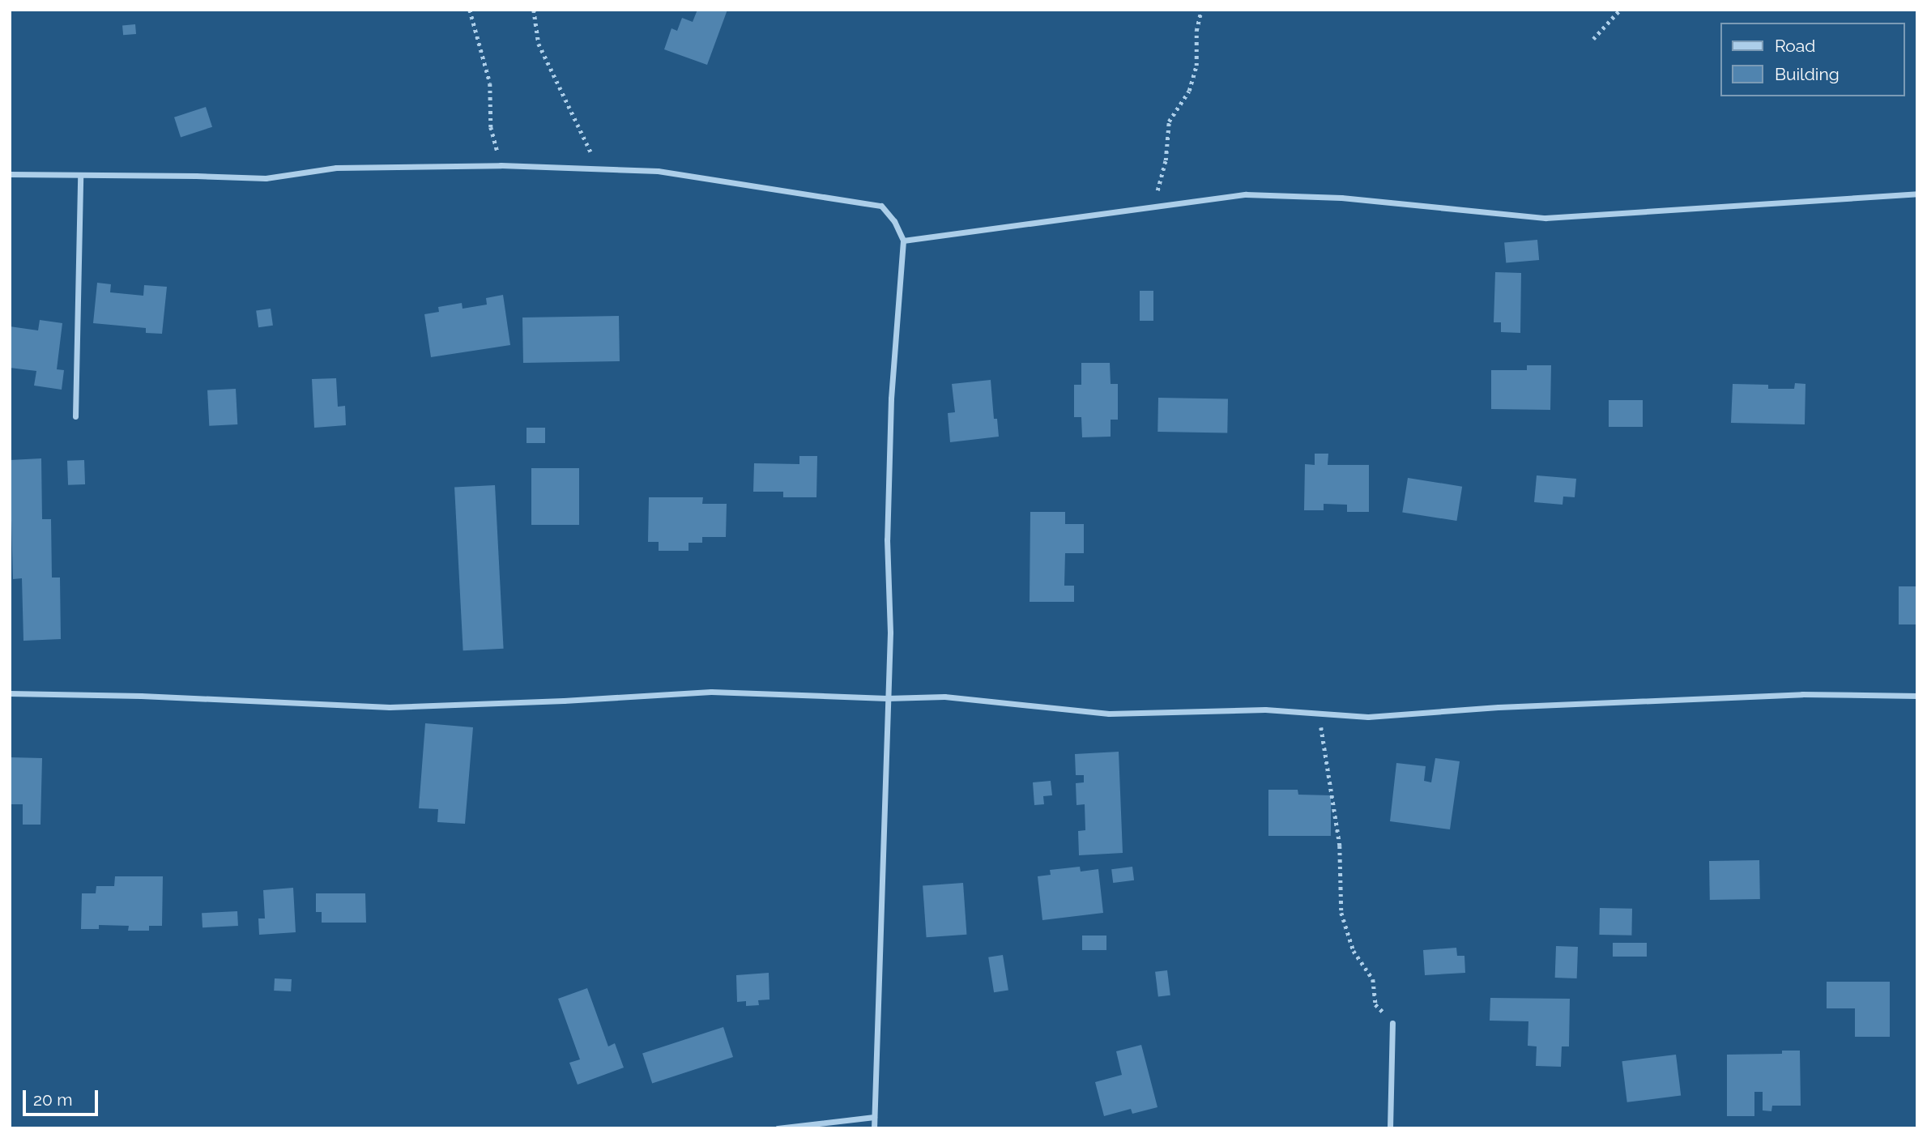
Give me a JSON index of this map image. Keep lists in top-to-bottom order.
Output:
{
  "legend": ["Road", "Building"],
  "scale_bar": "20 m"
}
